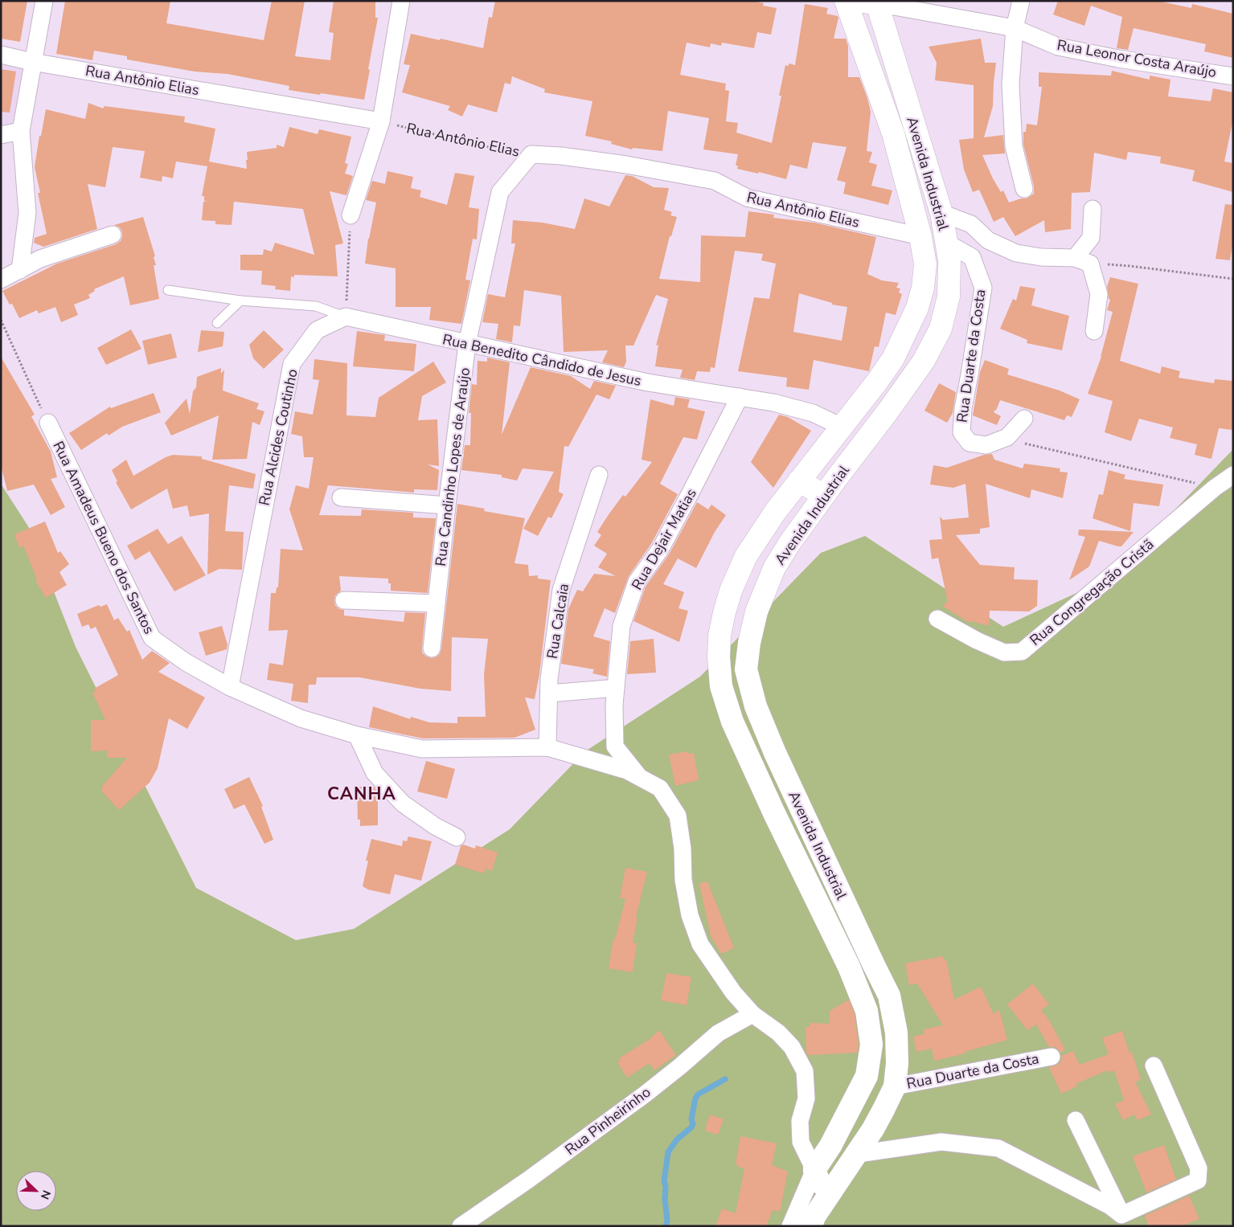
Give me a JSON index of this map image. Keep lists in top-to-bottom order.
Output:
{
  "streets": {
    "main road": ["Avenida Industrial"],
    "street": [
      "Rua Leonor Costa Araújo",
      "Rua Antônio Elias",
      "Rua Duarte da Costa",
      "Rua Benedito Cândido de Jesus",
      "Rua Alcides Coutinho",
      "Rua Candinho Lopes de Araújo",
      "Rua Amadeus Bueno dos Santos",
      "Rua Dejair Matias",
      "Rua Congregação Cristã",
      "Rua Calcaia",
      "Rua Pinheirinho"
    ]
  },
  "crossings": [
    ["Rua Leonor Costa Araújo", "Avenida Industrial"],
    ["Rua Antônio Elias", "Avenida Industrial"],
    ["Rua Antônio Elias", "Rua Candinho Lopes de Araújo"],
    ["Avenida Industrial", "Rua Duarte da Costa"],
    ["Avenida Industrial", "Rua Benedito Cândido de Jesus"],
    ["Avenida Industrial", "Rua Amadeus Bueno dos Santos"],
    ["Rua Benedito Cândido de Jesus", "Rua Alcides Coutinho"],
    ["Rua Benedito Cândido de Jesus", "Rua Candinho Lopes de Araújo"],
    ["Rua Benedito Cândido de Jesus", "Rua Dejair Matias"],
    ["Rua Alcides Coutinho", "Rua Amadeus Bueno dos Santos"],
    ["Rua Amadeus Bueno dos Santos", "Rua Dejair Matias"],
    ["Rua Amadeus Bueno dos Santos", "Rua Calcaia"],
    ["Rua Amadeus Bueno dos Santos", "Rua Pinheirinho"]
  ],
  "districts": ["CANHA"],
  "north": "bottom right"
}
